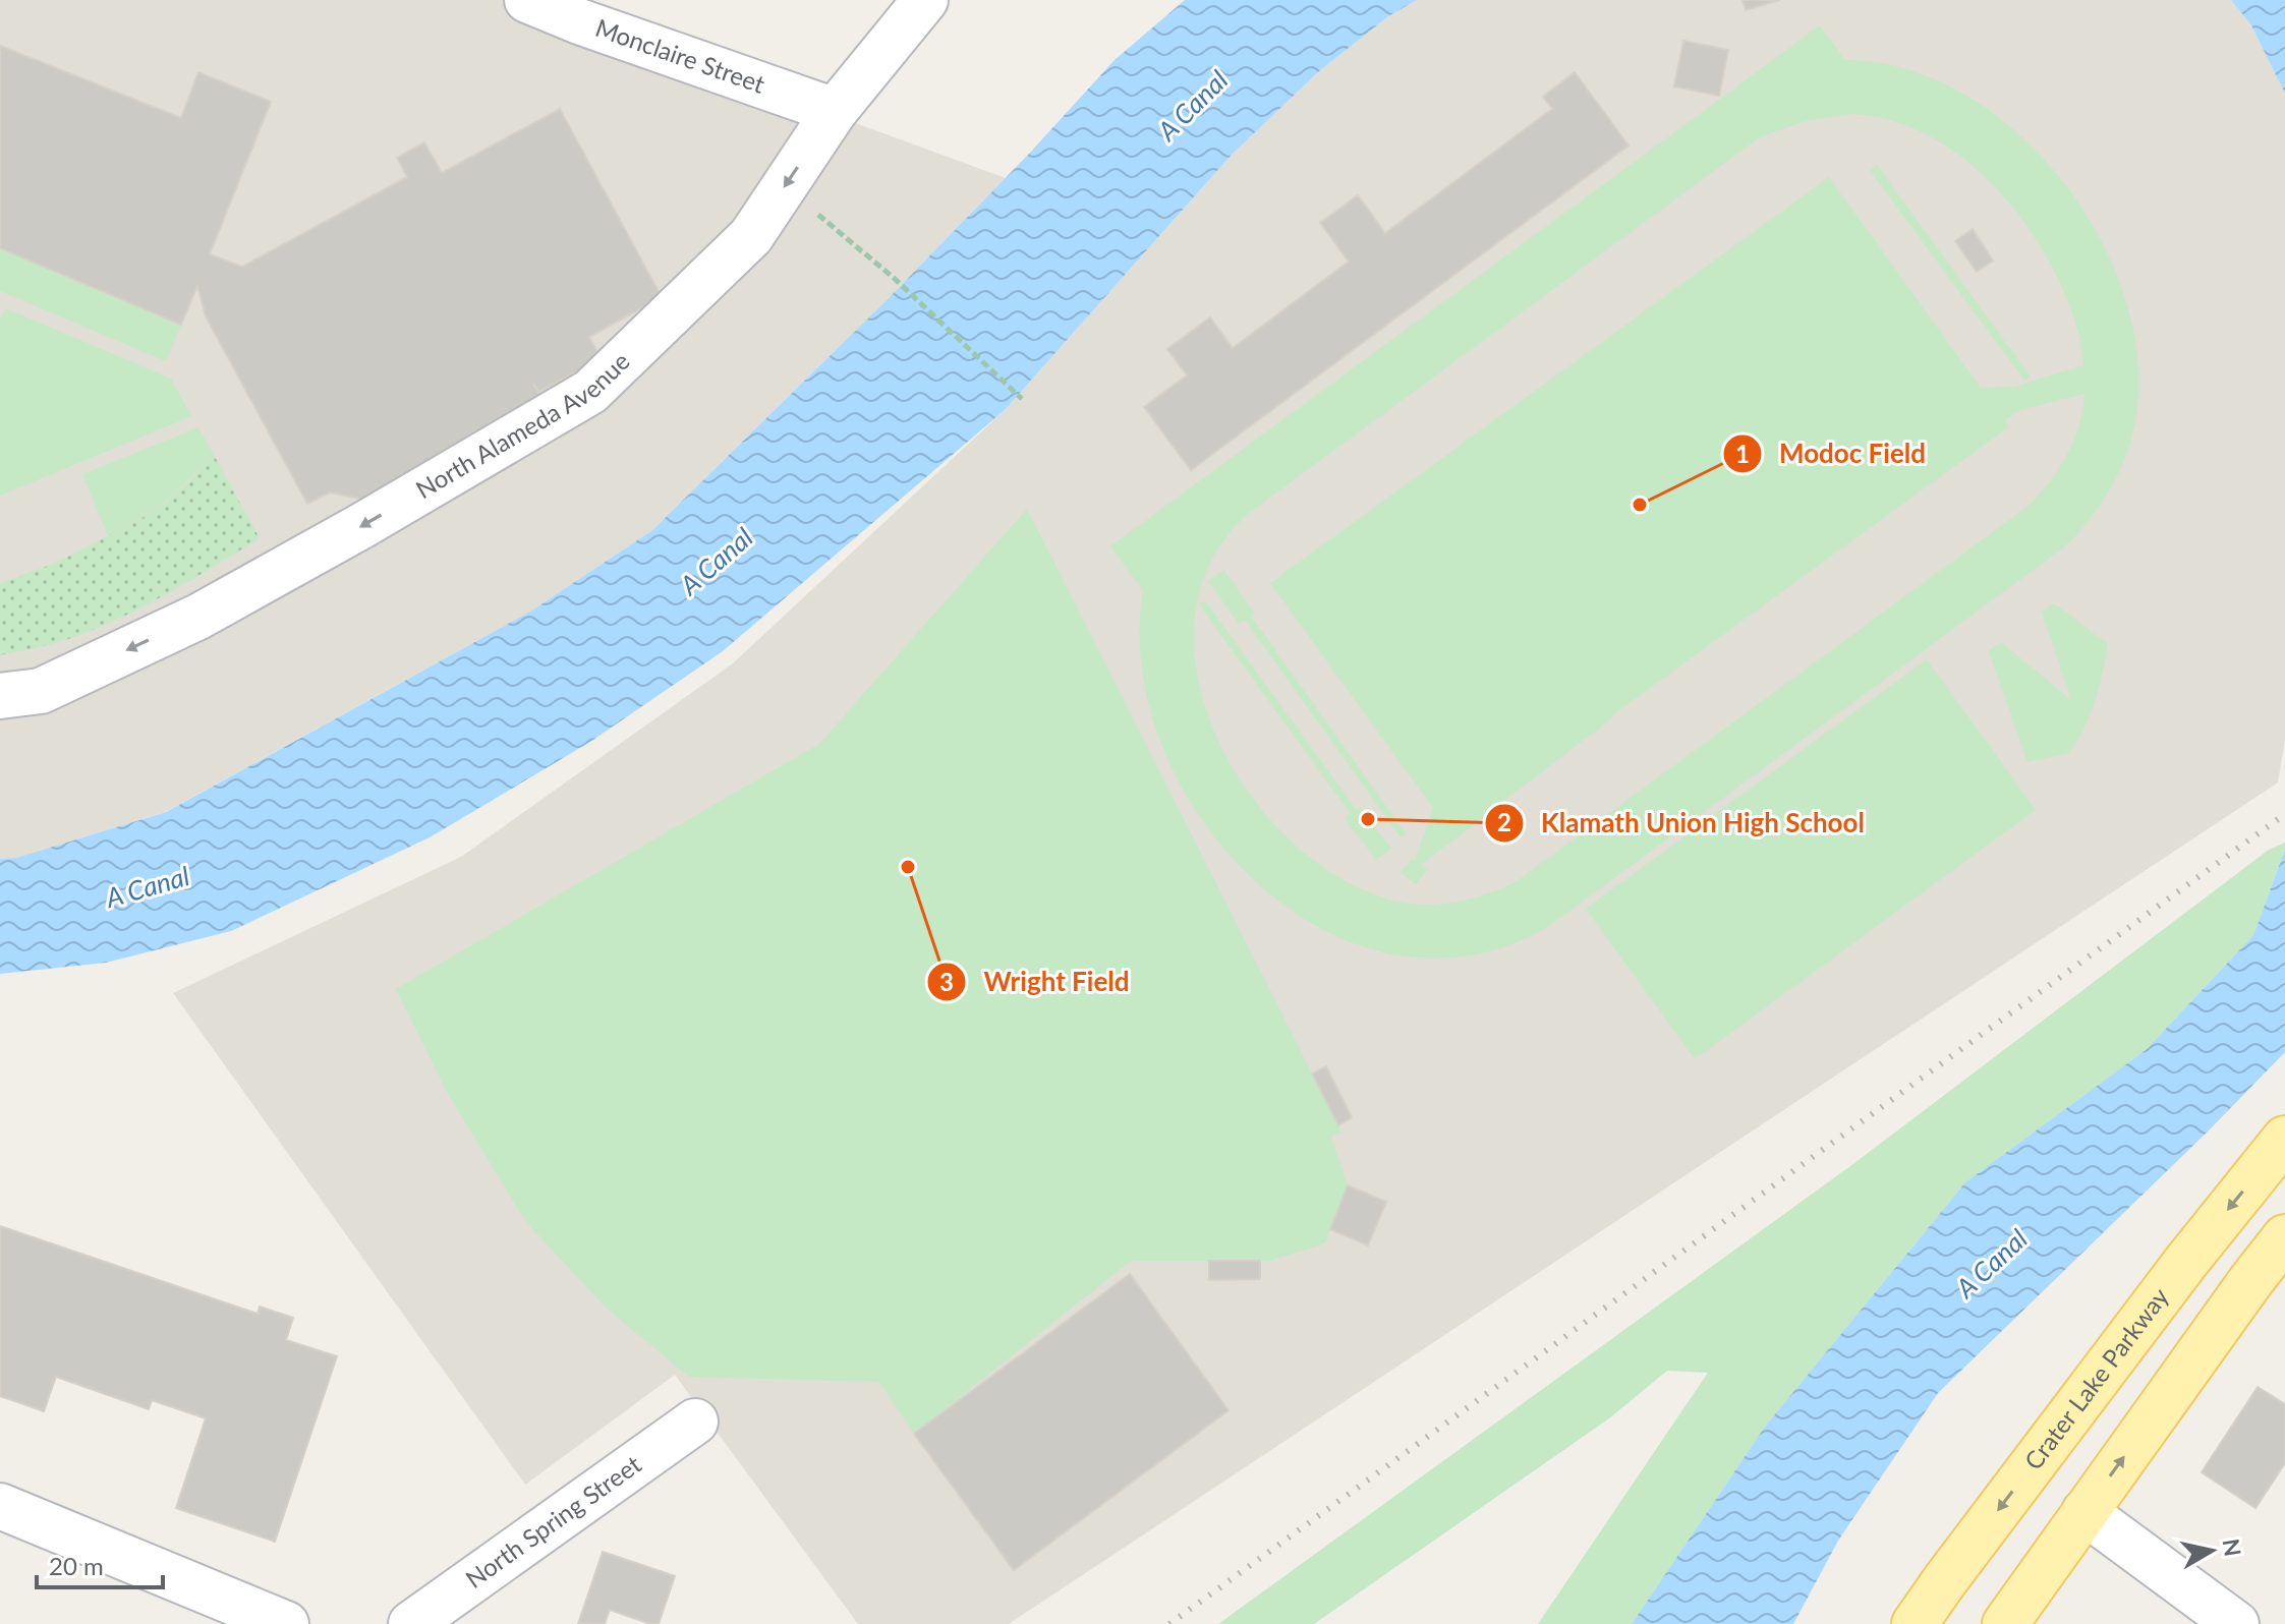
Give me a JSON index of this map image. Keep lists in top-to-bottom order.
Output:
{
  "streets": {
    "main road": ["Crater Lake Parkway"],
    "street": ["Monclaire Street", "North Alameda Avenue", "North Spring Street"]
  },
  "crossings": [
    ["Monclaire Street", "North Alameda Avenue"]
  ],
  "one_way": ["North Alameda Avenue"],
  "water": ["A Canal"],
  "places": ["Modoc Field", "Klamath Union High School", "Wright Field"],
  "scale_bar": "20 m",
  "north": "right"
}
